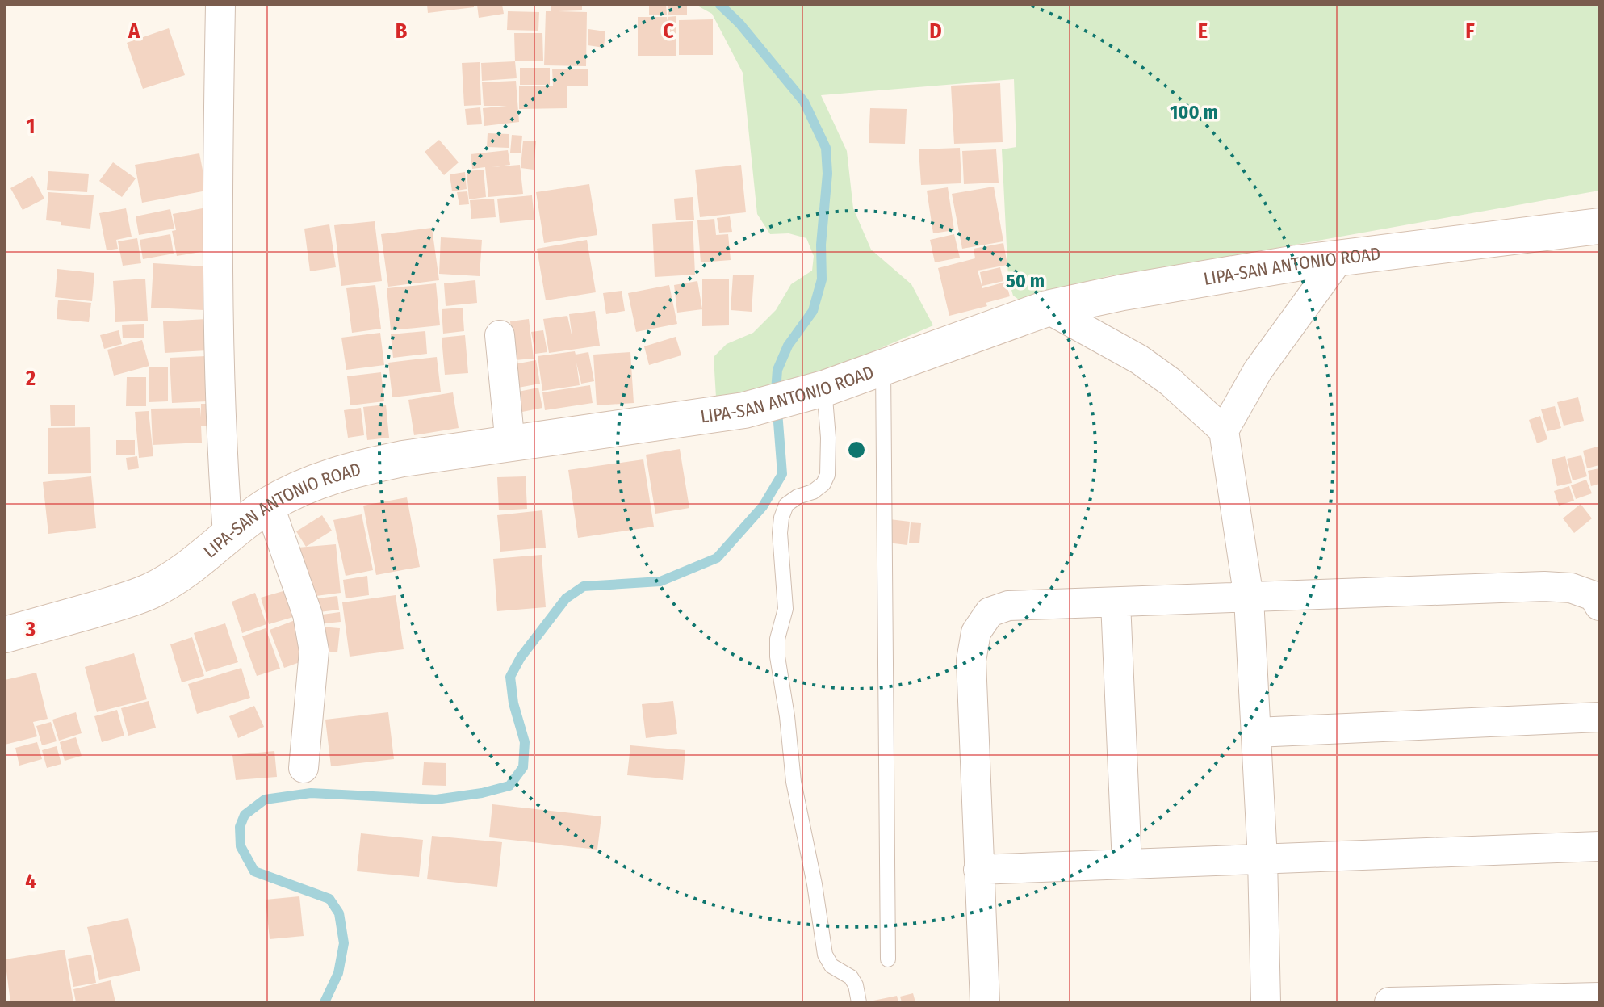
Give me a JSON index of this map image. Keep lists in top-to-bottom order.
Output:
{
  "streets": {
    "main road": ["LIPA-SAN ANTONIO ROAD"]
  },
  "grid": {
    "columns": [
      "A",
      "B",
      "C",
      "D",
      "E",
      "F"
    ],
    "rows": [
      "1",
      "2",
      "3",
      "4"
    ]
  },
  "rings": ["100 m", "50 m"]
}
